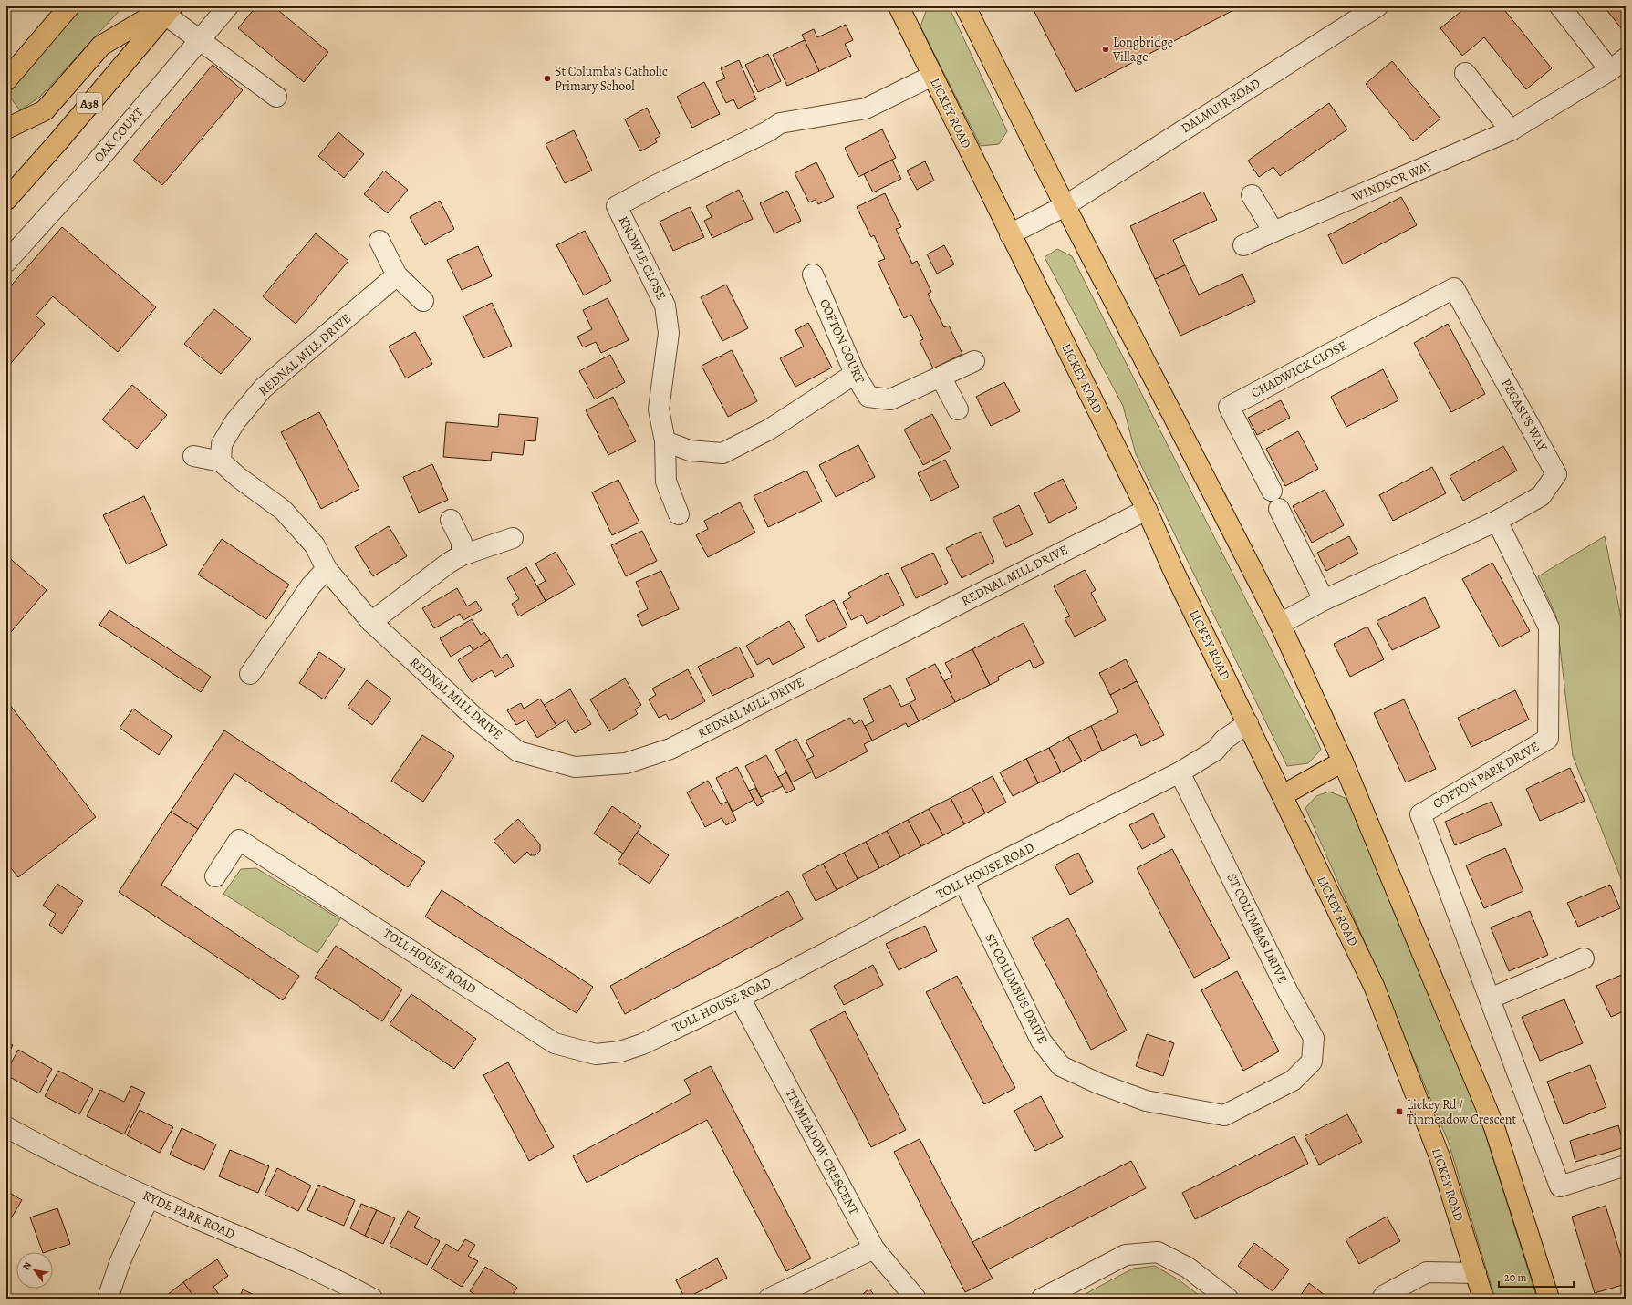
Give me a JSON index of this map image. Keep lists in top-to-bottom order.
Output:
{
  "streets": {
    "main road": ["A38", "LICKEY ROAD"],
    "street": [
      "DALMUIR ROAD",
      "OAK COURT",
      "WINDSOR WAY",
      "KNOWLE CLOSE",
      "COFTON COURT",
      "REDNAL MILL DRIVE",
      "CHADWICK CLOSE",
      "PEGASUS WAY",
      "COFTON PARK DRIVE",
      "TOLL HOUSE ROAD",
      "ST COLUMBAS DRIVE",
      "ST COLUMBUS DRIVE",
      "TINMEADOW CRESCENT",
      "RYDE PARK ROAD"
    ]
  },
  "crossings": [
    ["DALMUIR ROAD", "LICKEY ROAD"],
    ["LICKEY ROAD", "KNOWLE CLOSE"],
    ["LICKEY ROAD", "REDNAL MILL DRIVE"],
    ["LICKEY ROAD", "TOLL HOUSE ROAD"],
    ["CHADWICK CLOSE", "PEGASUS WAY"],
    ["PEGASUS WAY", "COFTON PARK DRIVE"],
    ["TOLL HOUSE ROAD", "ST COLUMBAS DRIVE"],
    ["TOLL HOUSE ROAD", "ST COLUMBUS DRIVE"],
    ["TOLL HOUSE ROAD", "TINMEADOW CRESCENT"],
    ["ST COLUMBAS DRIVE", "ST COLUMBUS DRIVE"]
  ],
  "places": {
    "other": ["Longbridge Village", "St Columba's Catholic Primary School"],
    "transit": ["Lickey Rd / Tinmeadow Crescent"]
  },
  "scale_bar": "20 m",
  "north": "top left"
}
